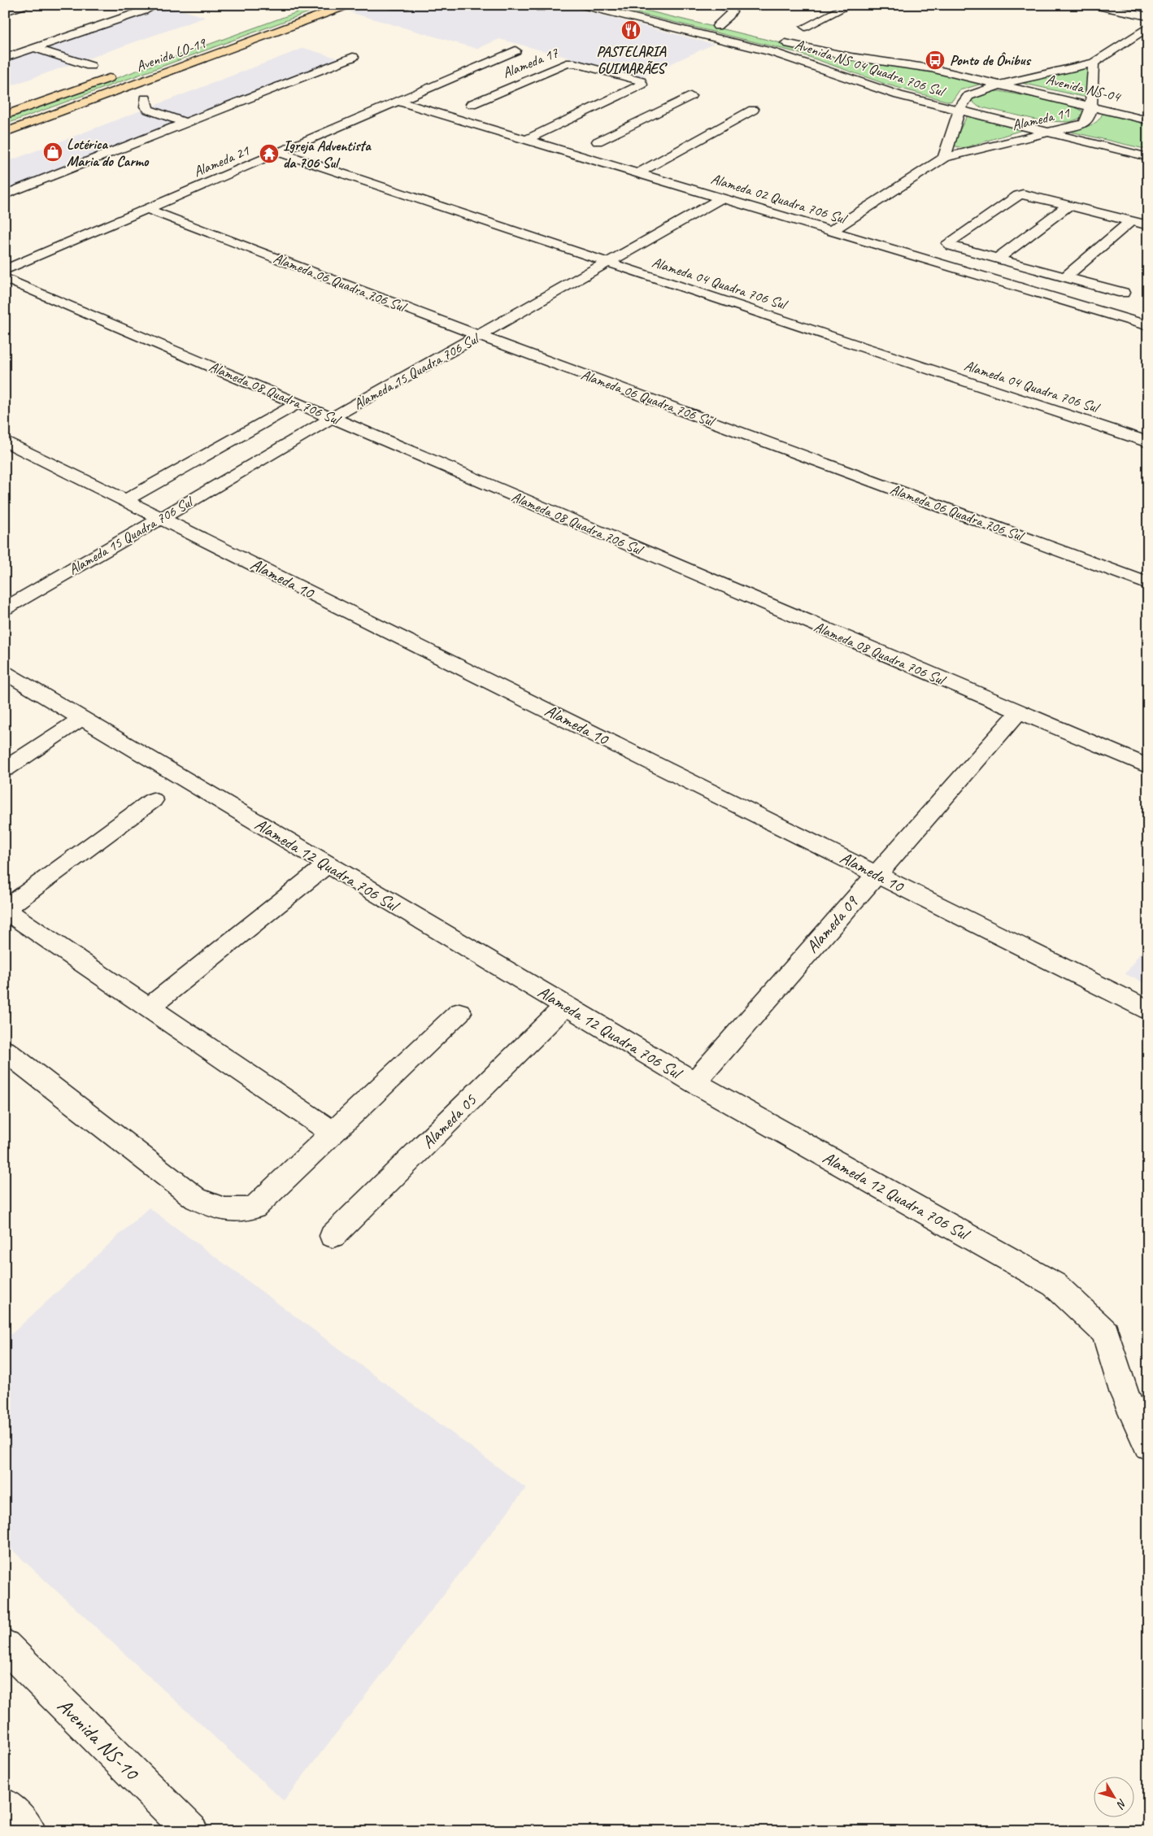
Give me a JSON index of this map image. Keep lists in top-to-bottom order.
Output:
{
  "streets": {
    "main road": ["Avenida LO-19"],
    "street": [
      "Alameda 17",
      "Avenida NS 04 Quadra 706 Sul",
      "Avenida NS-04",
      "Alameda 11",
      "Alameda 21",
      "Alameda 02 Quadra 706 Sul",
      "Alameda 06 Quadra 706 Sul",
      "Alameda 04 Quadra 706 Sul",
      "Alameda 15 Quadra 706 Sul",
      "Alameda 08 Quadra 706 Sul",
      "Alameda 10",
      "Alameda 12 Quadra 706 Sul",
      "Alameda 09",
      "Alameda 05",
      "Avenida NS-10"
    ]
  },
  "crossings": [
    ["Alameda 17", "Alameda 02 Quadra 706 Sul"],
    ["Avenida NS 04 Quadra 706 Sul", "Alameda 11"],
    ["Avenida NS-04", "Alameda 11"],
    ["Alameda 11", "Alameda 02 Quadra 706 Sul"],
    ["Alameda 21", "Alameda 02 Quadra 706 Sul"],
    ["Alameda 21", "Alameda 06 Quadra 706 Sul"],
    ["Alameda 21", "Alameda 04 Quadra 706 Sul"],
    ["Alameda 02 Quadra 706 Sul", "Alameda 15 Quadra 706 Sul"],
    ["Alameda 06 Quadra 706 Sul", "Alameda 15 Quadra 706 Sul"],
    ["Alameda 04 Quadra 706 Sul", "Alameda 15 Quadra 706 Sul"],
    ["Alameda 15 Quadra 706 Sul", "Alameda 08 Quadra 706 Sul"],
    ["Alameda 15 Quadra 706 Sul", "Alameda 10"],
    ["Alameda 08 Quadra 706 Sul", "Alameda 09"],
    ["Alameda 10", "Alameda 09"],
    ["Alameda 12 Quadra 706 Sul", "Alameda 09"],
    ["Alameda 12 Quadra 706 Sul", "Alameda 05"]
  ],
  "places": {
    "restaurant": ["PASTELARIA GUIMARÃES"],
    "bus stop": ["Ponto de Ônibus"],
    "shop": ["Lotérica Maria do Carmo"],
    "temple": ["Igreja Adventista da 706 Sul"]
  },
  "north": "bottom right"
}
